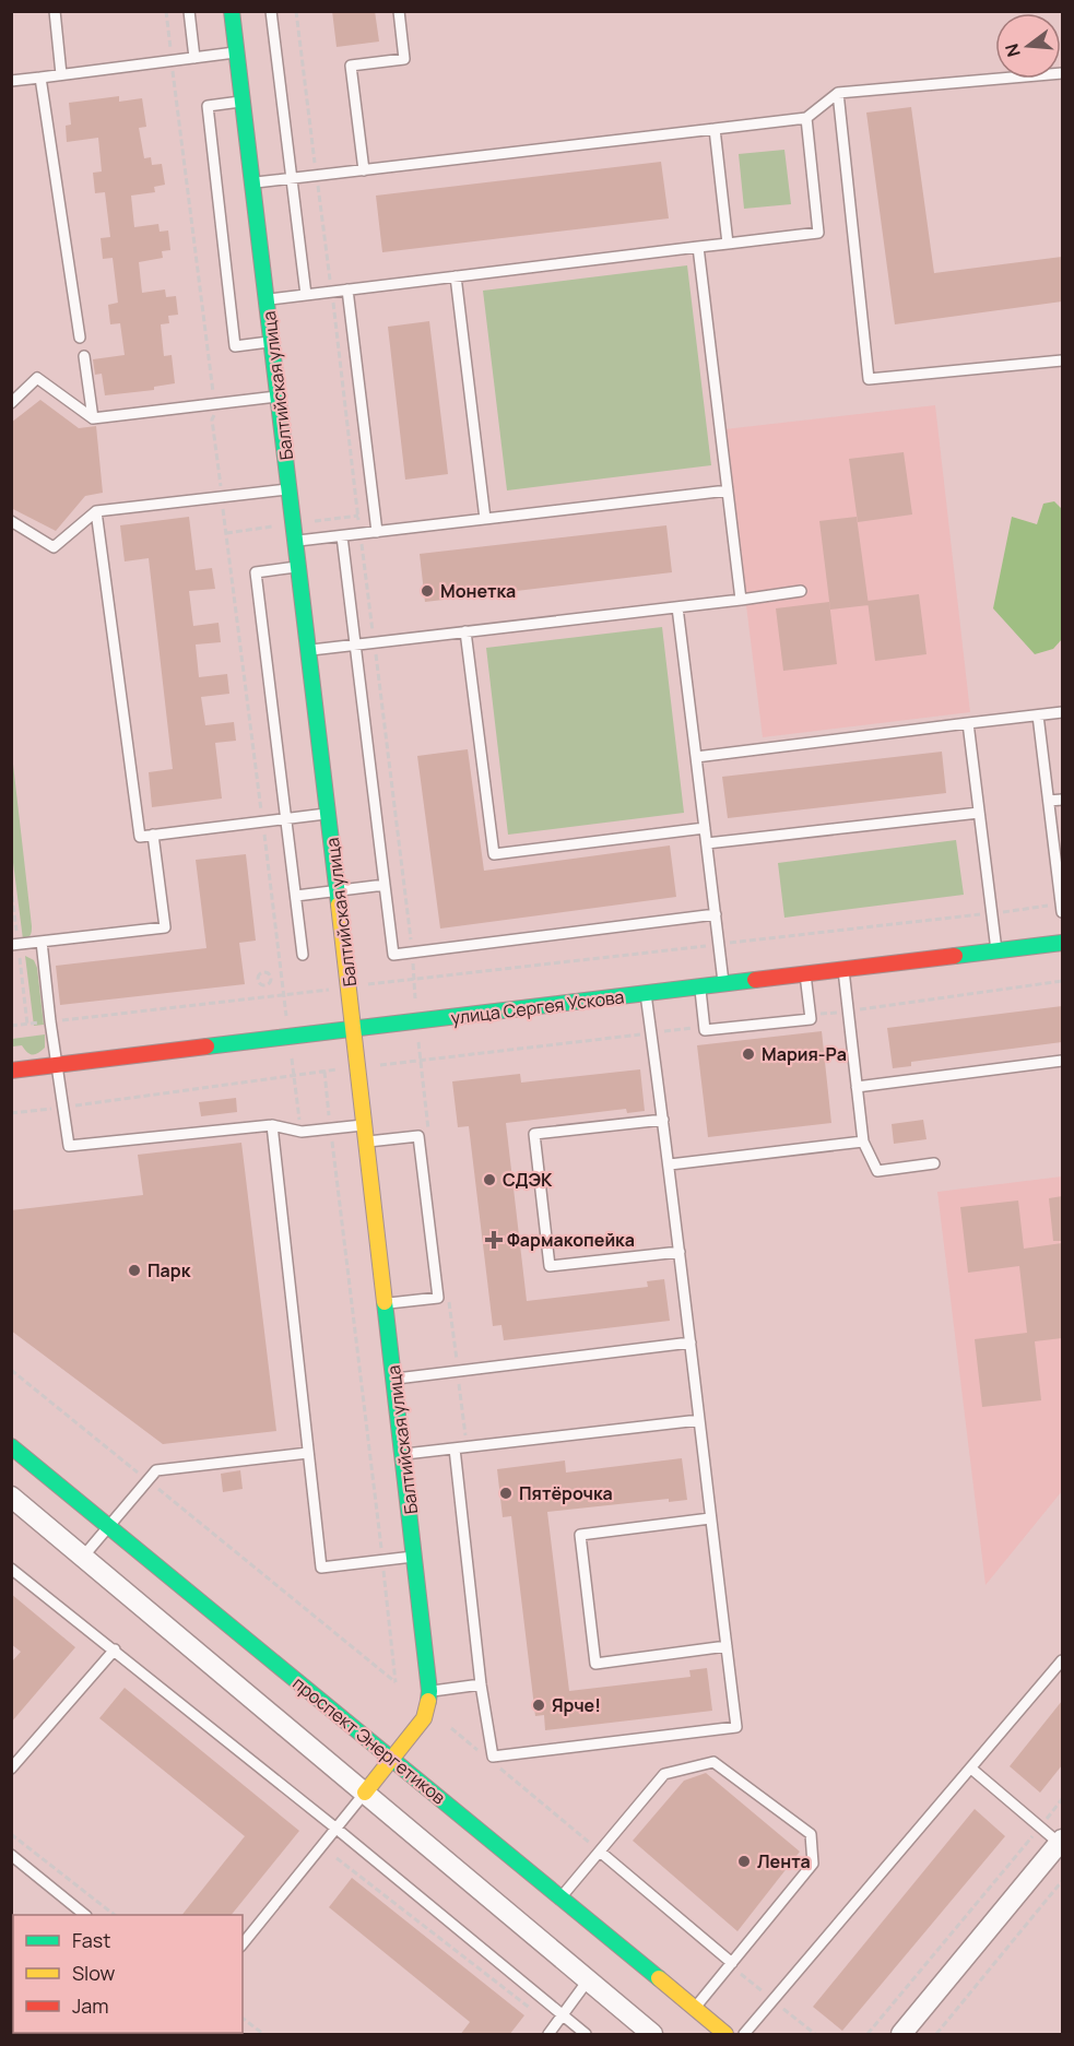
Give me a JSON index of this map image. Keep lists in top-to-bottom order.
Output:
{
  "streets": {
    "street": ["Балтийская улица", "улица Сергея Ускова", "проспект Энергетиков"]
  },
  "crossings": [
    ["Балтийская улица", "улица Сергея Ускова"],
    ["Балтийская улица", "проспект Энергетиков"]
  ],
  "places": {
    "other": [
      "Монетка",
      "Мария-Ра",
      "СДЭК",
      "Парк",
      "Пятёрочка",
      "Ярче!",
      "Лента"
    ],
    "health": ["Фармакопейка"]
  },
  "legend": ["Fast", "Slow", "Jam"],
  "north": "left"
}
